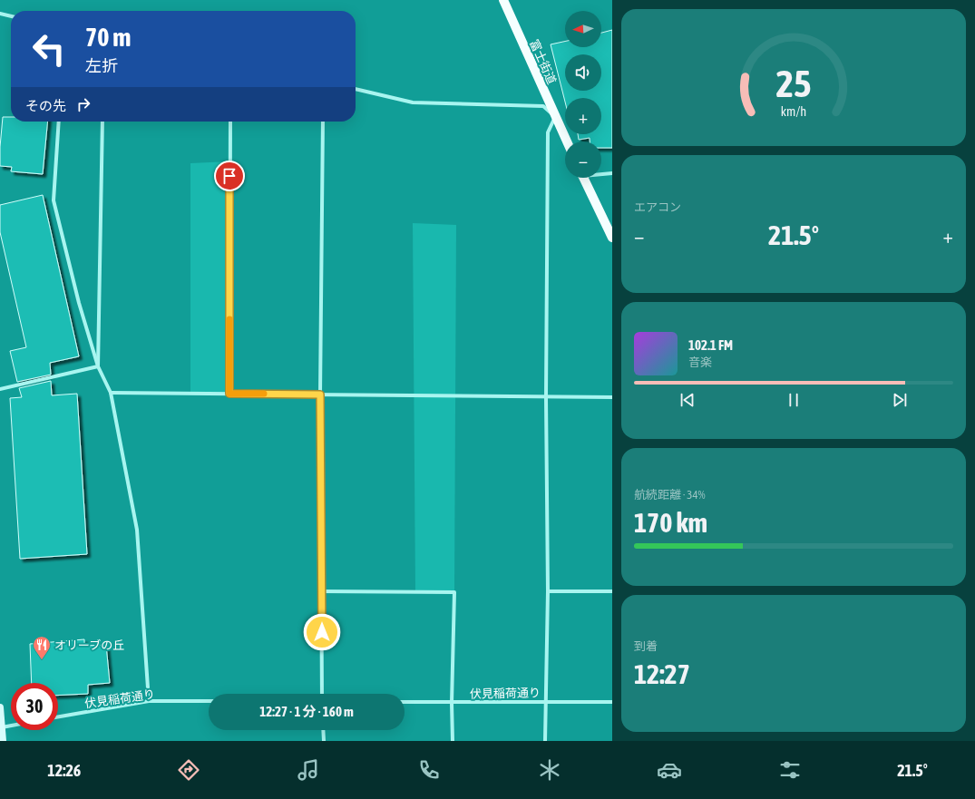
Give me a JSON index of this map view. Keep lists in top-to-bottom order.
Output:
{
  "streets": {
    "main road": ["富士街道"],
    "street": ["伏見稲荷通り"]
  },
  "places": {
    "restaurant": ["オリーブの丘"]
  },
  "north": "left",
  "page": {
    "map_buttons": ["+", "−"],
    "turn": ["70 m", "左折"],
    "then": "その先",
    "tile": [
      "エアコン",
      ["航続距離 · 34%", "170 km"],
      ["到着", "12:27"]
    ],
    "heat": ["−", "21.5°", "+"],
    "song": ["102.1 FM", "音楽"],
    "limit": "30",
    "trip": "12:27 · 1 分 · 160 m",
    "tabs": ["12:26", "21.5°"],
    "gauge": ["25", "km/h"]
  }
}
